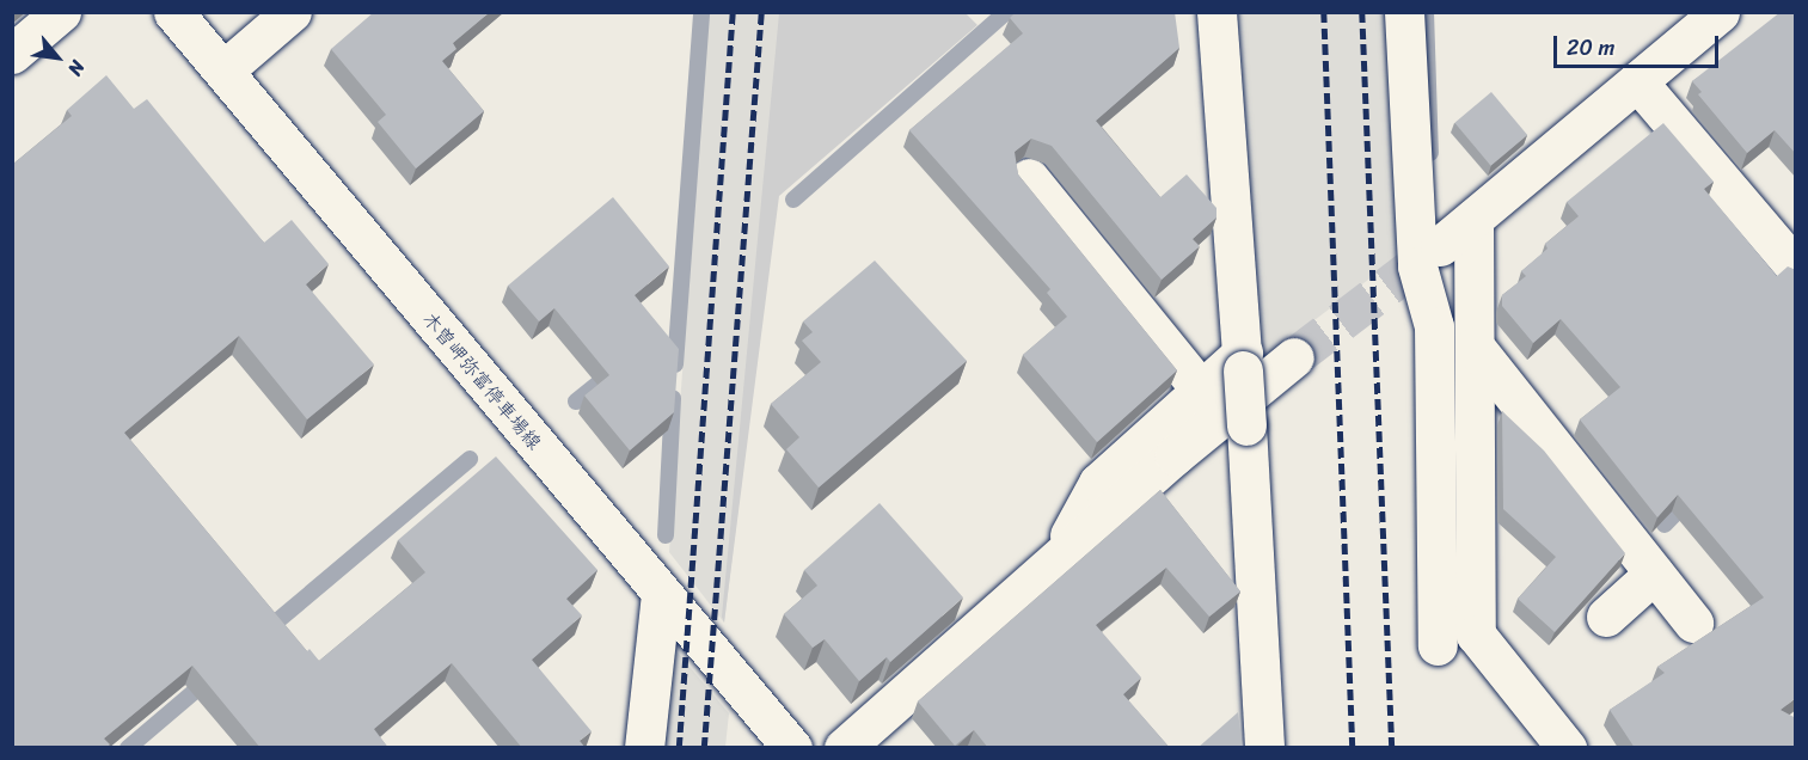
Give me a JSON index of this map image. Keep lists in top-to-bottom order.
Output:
{
  "streets": {
    "street": ["木曽岬弥富停車場線"]
  },
  "scale_bar": "20 m",
  "north": "bottom right"
}
